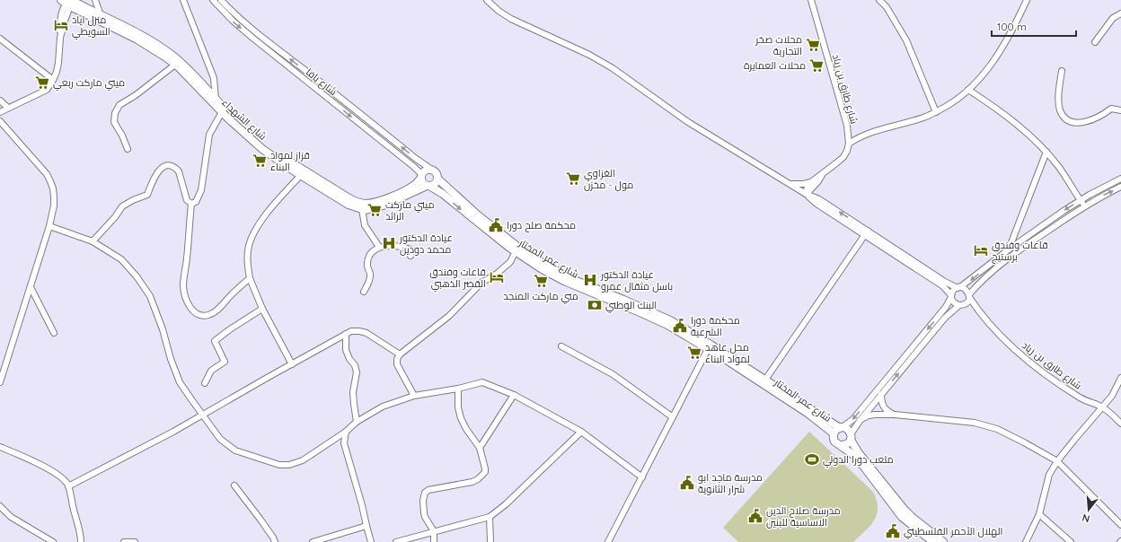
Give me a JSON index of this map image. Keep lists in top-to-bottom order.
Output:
{
  "streets": {
    "main road": ["شارع الشهداء", "شارع عمر المختار"],
    "street": ["شارع يافا", "شارع طارق بن زياد"]
  },
  "crossings": [
    ["شارع يافا", "شارع الشهداء"],
    ["شارع يافا", "شارع عمر المختار"],
    ["شارع الشهداء", "شارع عمر المختار"]
  ],
  "places": {
    "hotel": ["منزل اياد السويطي", "قاعات وفندق برستيج", "قاعات وفندق القصر الذهبي"],
    "supermarket": [
      "محلات صخر التجارية",
      "محلات العمايرة",
      "ميني ماركت ربعي",
      "قزاز لمواد البناء",
      "الغزاوي مول - مخزن",
      "ميني ماركت الرائد",
      "مني ماركت المنجد",
      "محل عاهد لمواد البناء"
    ],
    "public building": [
      "محكمة صلح دورا",
      "محكمة دورا الشرعية",
      "مدرسة ماجد ابو شرار الثانوية",
      "مدرسة صلاح الدين الاساسية للبنين",
      "الهلال الأحمر الفلسطيني"
    ],
    "hospital": ["عيادة الدكتور محمد دودين", "عيادة الدكتور باسل مثقال عمرو"],
    "bank": ["البنك الوطني"],
    "sports": ["ملعب دورا الدولي"]
  },
  "scale_bar": "100 m",
  "north": "bottom"
}
